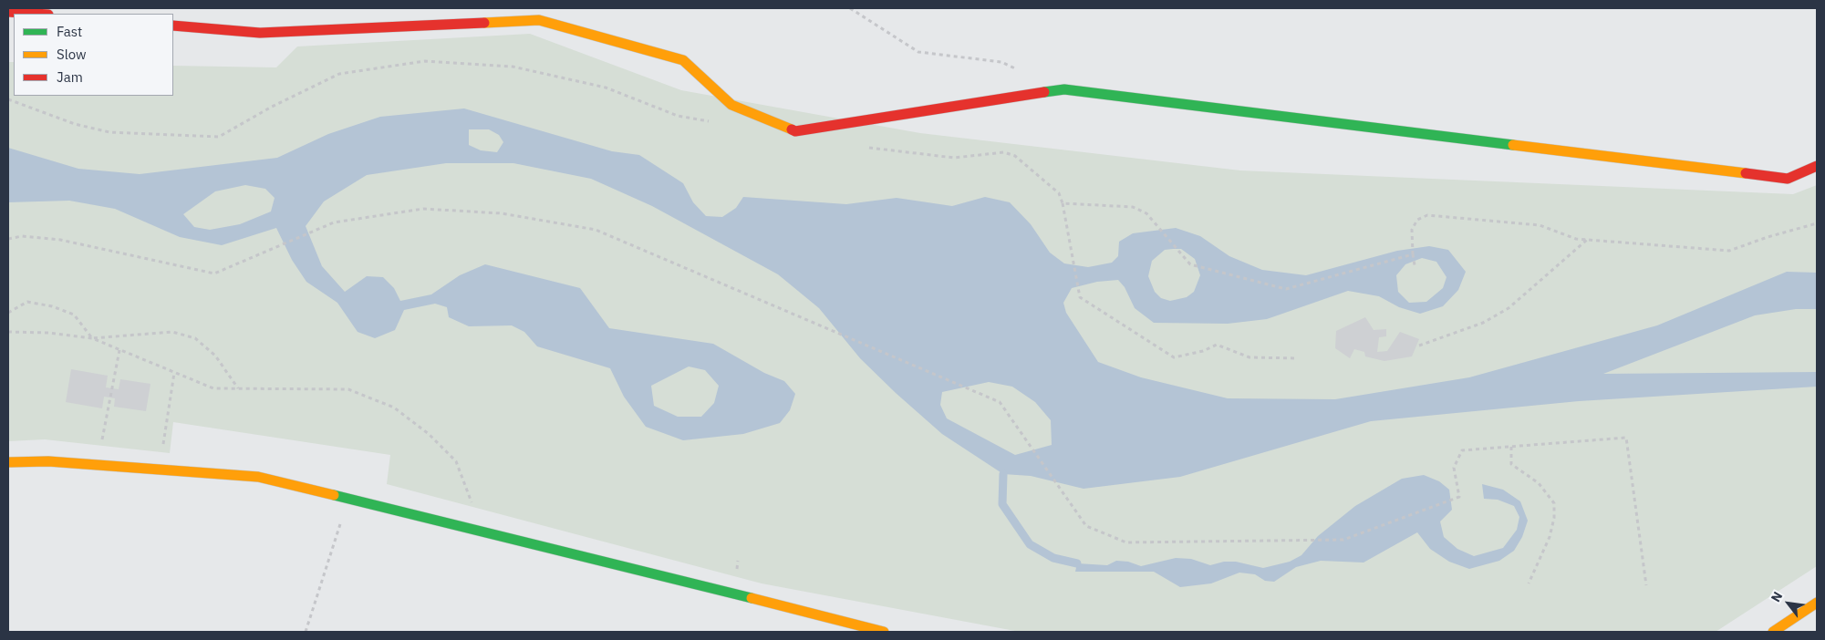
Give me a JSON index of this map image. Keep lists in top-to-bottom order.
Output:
{
  "legend": ["Fast", "Slow", "Jam"],
  "north": "top left"
}
